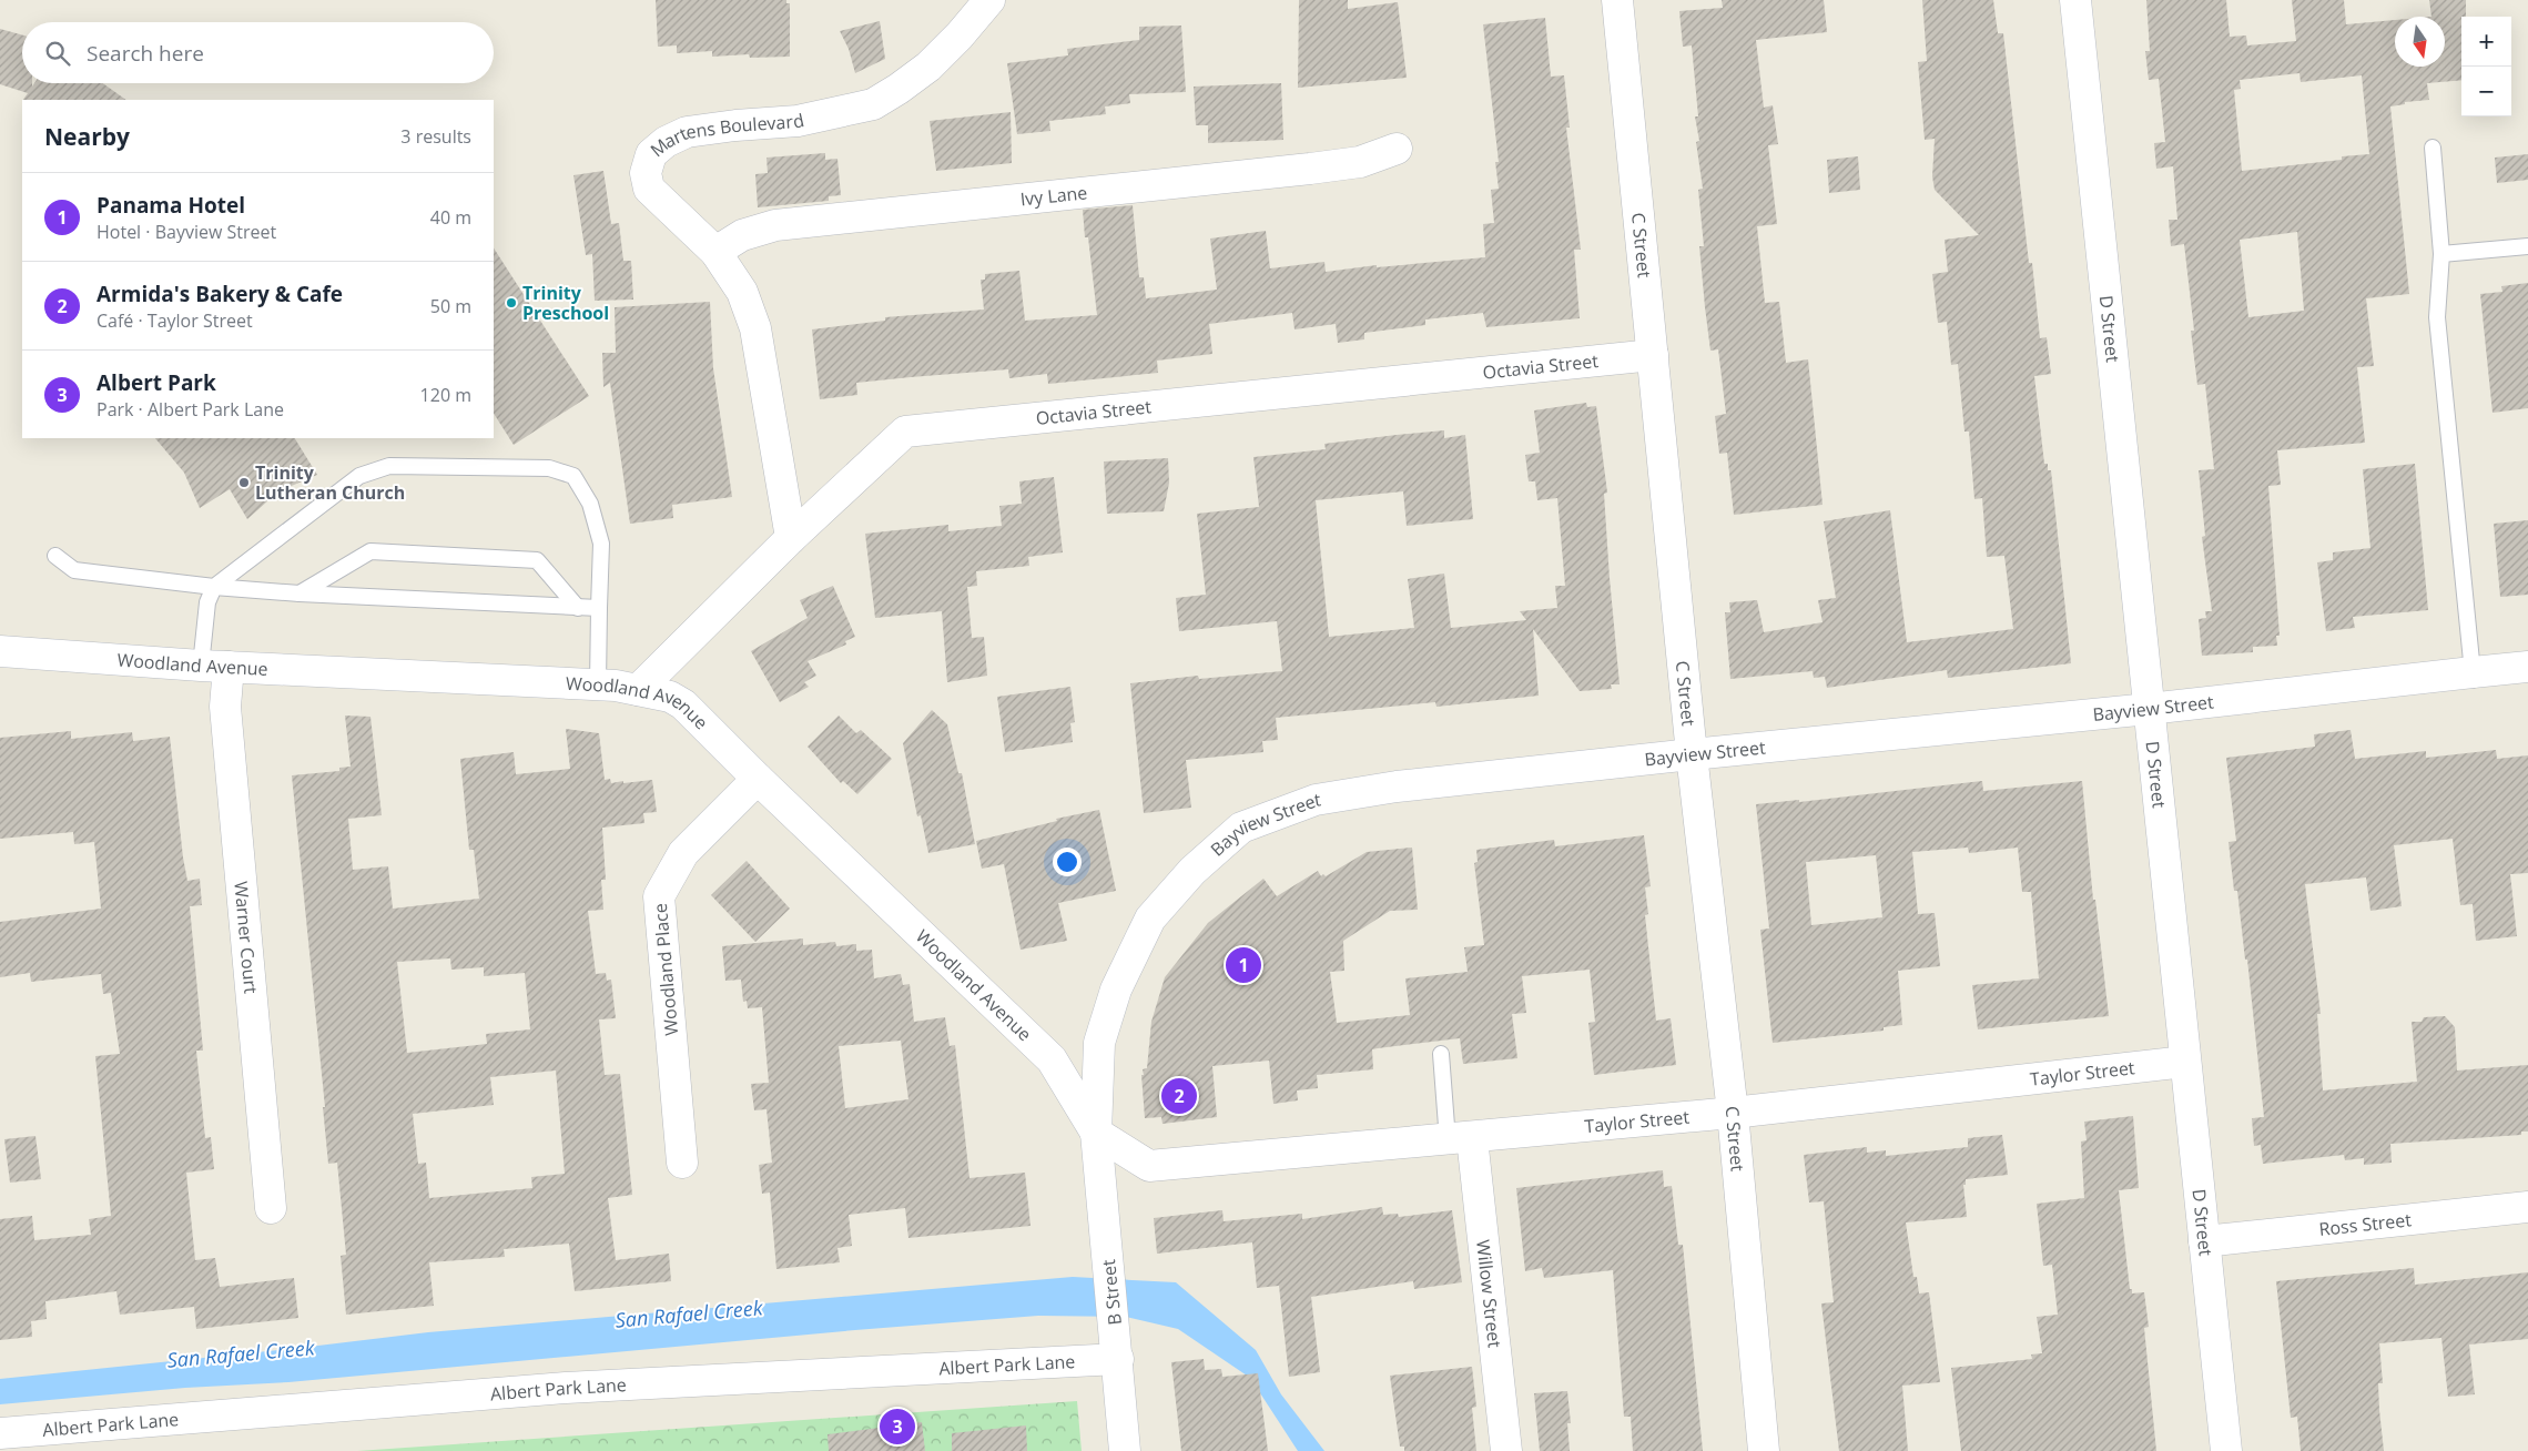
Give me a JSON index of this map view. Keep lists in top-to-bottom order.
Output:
{
  "streets": {
    "street": [
      "Martens Boulevard",
      "Ivy Lane",
      "C Street",
      "D Street",
      "Octavia Street",
      "Woodland Avenue",
      "Bayview Street",
      "Warner Court",
      "Woodland Place",
      "Taylor Street",
      "Ross Street",
      "B Street",
      "Willow Street",
      "Albert Park Lane"
    ]
  },
  "crossings": [
    ["Martens Boulevard", "Ivy Lane"],
    ["Martens Boulevard", "Octavia Street"],
    ["C Street", "Octavia Street"],
    ["C Street", "Bayview Street"],
    ["C Street", "Taylor Street"],
    ["D Street", "Bayview Street"],
    ["D Street", "Taylor Street"],
    ["D Street", "Ross Street"],
    ["Octavia Street", "Woodland Avenue"],
    ["Woodland Avenue", "Bayview Street"],
    ["Woodland Avenue", "Warner Court"],
    ["Woodland Avenue", "Woodland Place"],
    ["Woodland Avenue", "Taylor Street"],
    ["Woodland Avenue", "B Street"],
    ["Bayview Street", "Taylor Street"],
    ["Bayview Street", "B Street"],
    ["Taylor Street", "B Street"],
    ["Taylor Street", "Willow Street"],
    ["B Street", "Albert Park Lane"]
  ],
  "water": ["San Rafael Creek"],
  "places": ["Trinity Preschool", "Trinity Lutheran Church"],
  "north": "bottom",
  "page": {
    "map_buttons": ["+", "−"],
    "search": "Search here",
    "heading": ["Nearby", "3 results"],
    "list": [
      {
        "mark": "1",
        "name": "Panama Hotel",
        "note": "Hotel · Bayview Street",
        "value": "40 m"
      },
      {
        "mark": "2",
        "name": "Armida's Bakery & Cafe",
        "note": "Café · Taylor Street",
        "value": "50 m"
      },
      {
        "mark": "3",
        "name": "Albert Park",
        "note": "Park · Albert Park Lane",
        "value": "120 m"
      }
    ],
    "pins": ["1", "2", "3"]
  }
}
